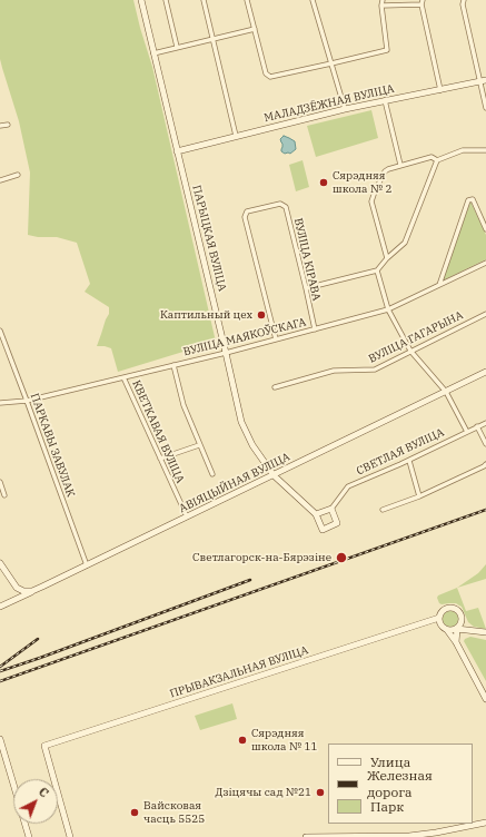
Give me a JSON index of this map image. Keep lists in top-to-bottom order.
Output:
{
  "streets": {
    "street": [
      "МАЛАДЗЁЖНАЯ ВУЛІЦА",
      "ПАРЫЦКАЯ ВУЛІЦА",
      "ВУЛІЦА КІРАВА",
      "ВУЛІЦА МАЯКОЎСКАГА",
      "ВУЛІЦА ГАГАРЫНА",
      "КВЕТКАВАЯ ВУЛІЦА",
      "ПАРКАВЫ ЗАВУЛАК",
      "СВЕТЛАЯ ВУЛІЦА",
      "АВІЯЦЫЙНАЯ ВУЛІЦА",
      "ПРЫВАКЗАЛЬНАЯ ВУЛІЦА"
    ]
  },
  "crossings": [
    ["МАЛАДЗЁЖНАЯ ВУЛІЦА", "ПАРЫЦКАЯ ВУЛІЦА"],
    ["ПАРЫЦКАЯ ВУЛІЦА", "ВУЛІЦА МАЯКОЎСКАГА"],
    ["ПАРЫЦКАЯ ВУЛІЦА", "СВЕТЛАЯ ВУЛІЦА"],
    ["ПАРЫЦКАЯ ВУЛІЦА", "АВІЯЦЫЙНАЯ ВУЛІЦА"],
    ["ВУЛІЦА КІРАВА", "ВУЛІЦА МАЯКОЎСКАГА"],
    ["ВУЛІЦА МАЯКОЎСКАГА", "КВЕТКАВАЯ ВУЛІЦА"],
    ["ВУЛІЦА МАЯКОЎСКАГА", "ПАРКАВЫ ЗАВУЛАК"],
    ["КВЕТКАВАЯ ВУЛІЦА", "АВІЯЦЫЙНАЯ ВУЛІЦА"],
    ["ПАРКАВЫ ЗАВУЛАК", "АВІЯЦЫЙНАЯ ВУЛІЦА"]
  ],
  "places": [
    "Сярэдняя школа № 2",
    "Каптильный цех",
    "Светлагорск-на-Бярэзіне",
    "Сярэдняя школа № 11",
    "Дзіцячы сад №21",
    "Вайсковая часць 5525"
  ],
  "legend": ["Улица", "Железная дорога", "Парк"],
  "north": "top right"
}
